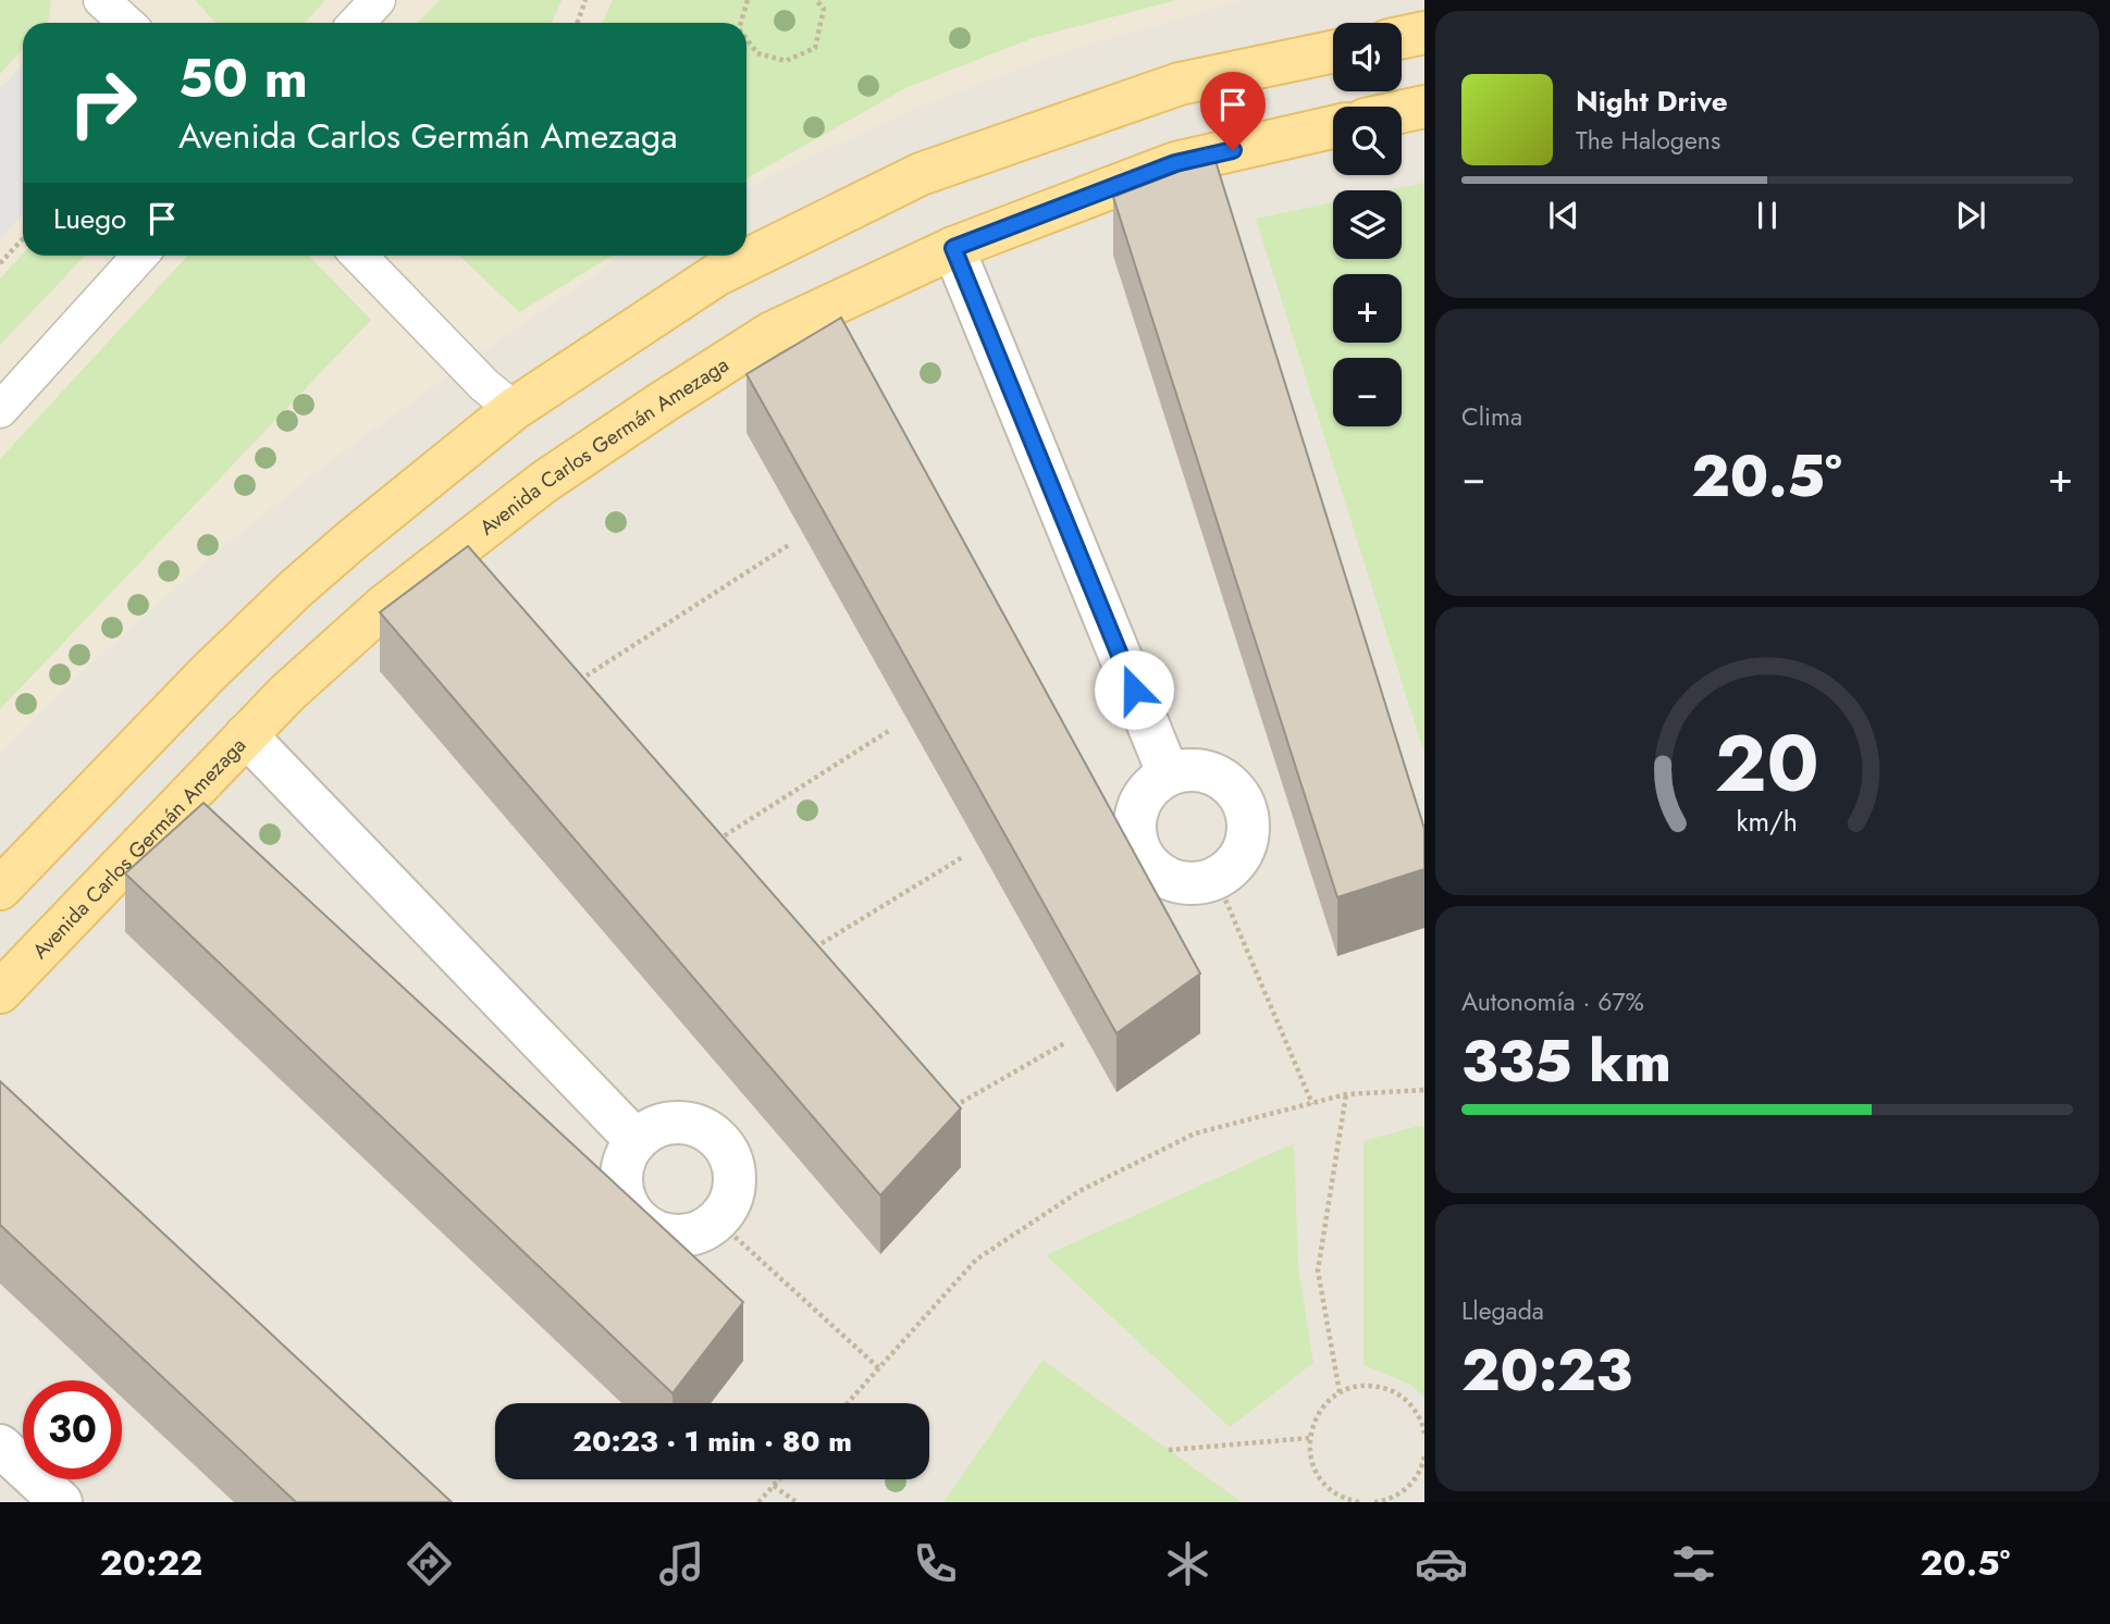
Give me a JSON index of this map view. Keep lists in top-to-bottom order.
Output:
{
  "streets": {
    "main road": ["Avenida Carlos Germán Amezaga"]
  },
  "page": {
    "map_buttons": ["+", "−"],
    "turn": ["50 m", "Avenida Carlos Germán Amezaga"],
    "song": ["Night Drive", "The Halogens"],
    "then": "Luego",
    "tile": [
      "Clima",
      ["Autonomía · 67%", "335 km"],
      ["Llegada", "20:23"]
    ],
    "heat": ["−", "20.5°", "+"],
    "limit": "30",
    "trip": "20:23 · 1 min · 80 m",
    "tabs": ["20:22", "20.5°"],
    "gauge": ["20", "km/h"]
  }
}
